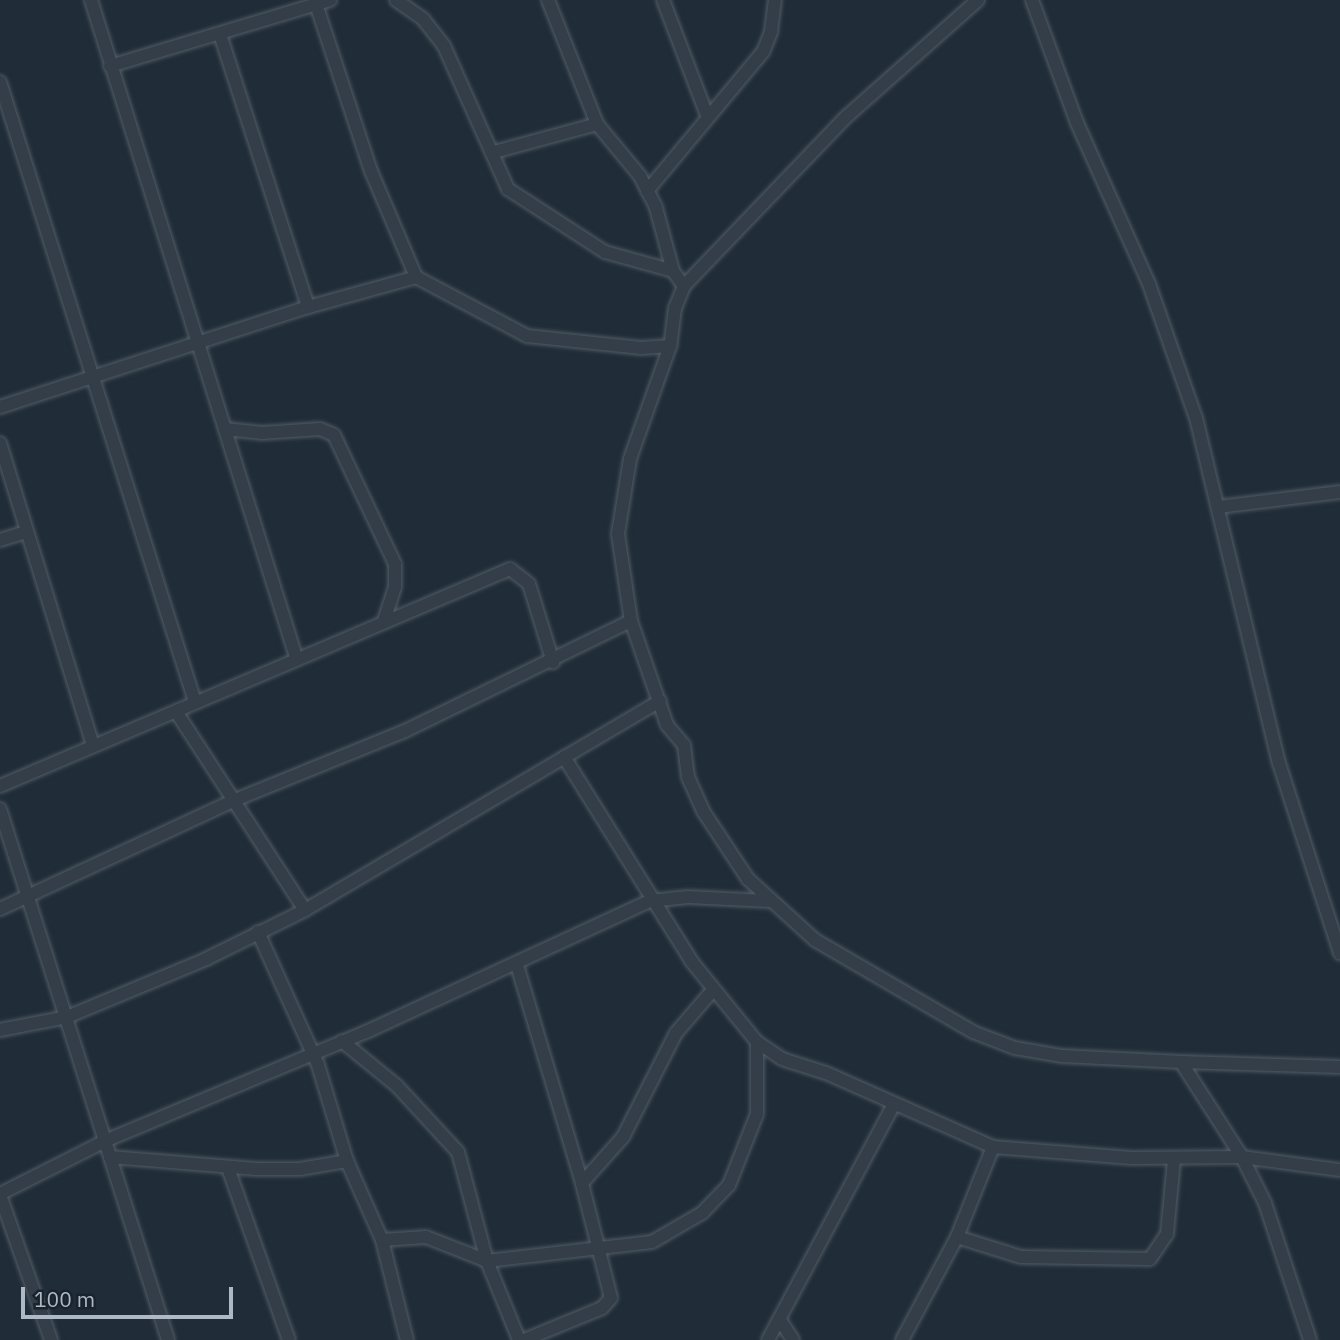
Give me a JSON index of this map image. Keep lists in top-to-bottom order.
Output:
{
  "scale_bar": "100 m"
}
